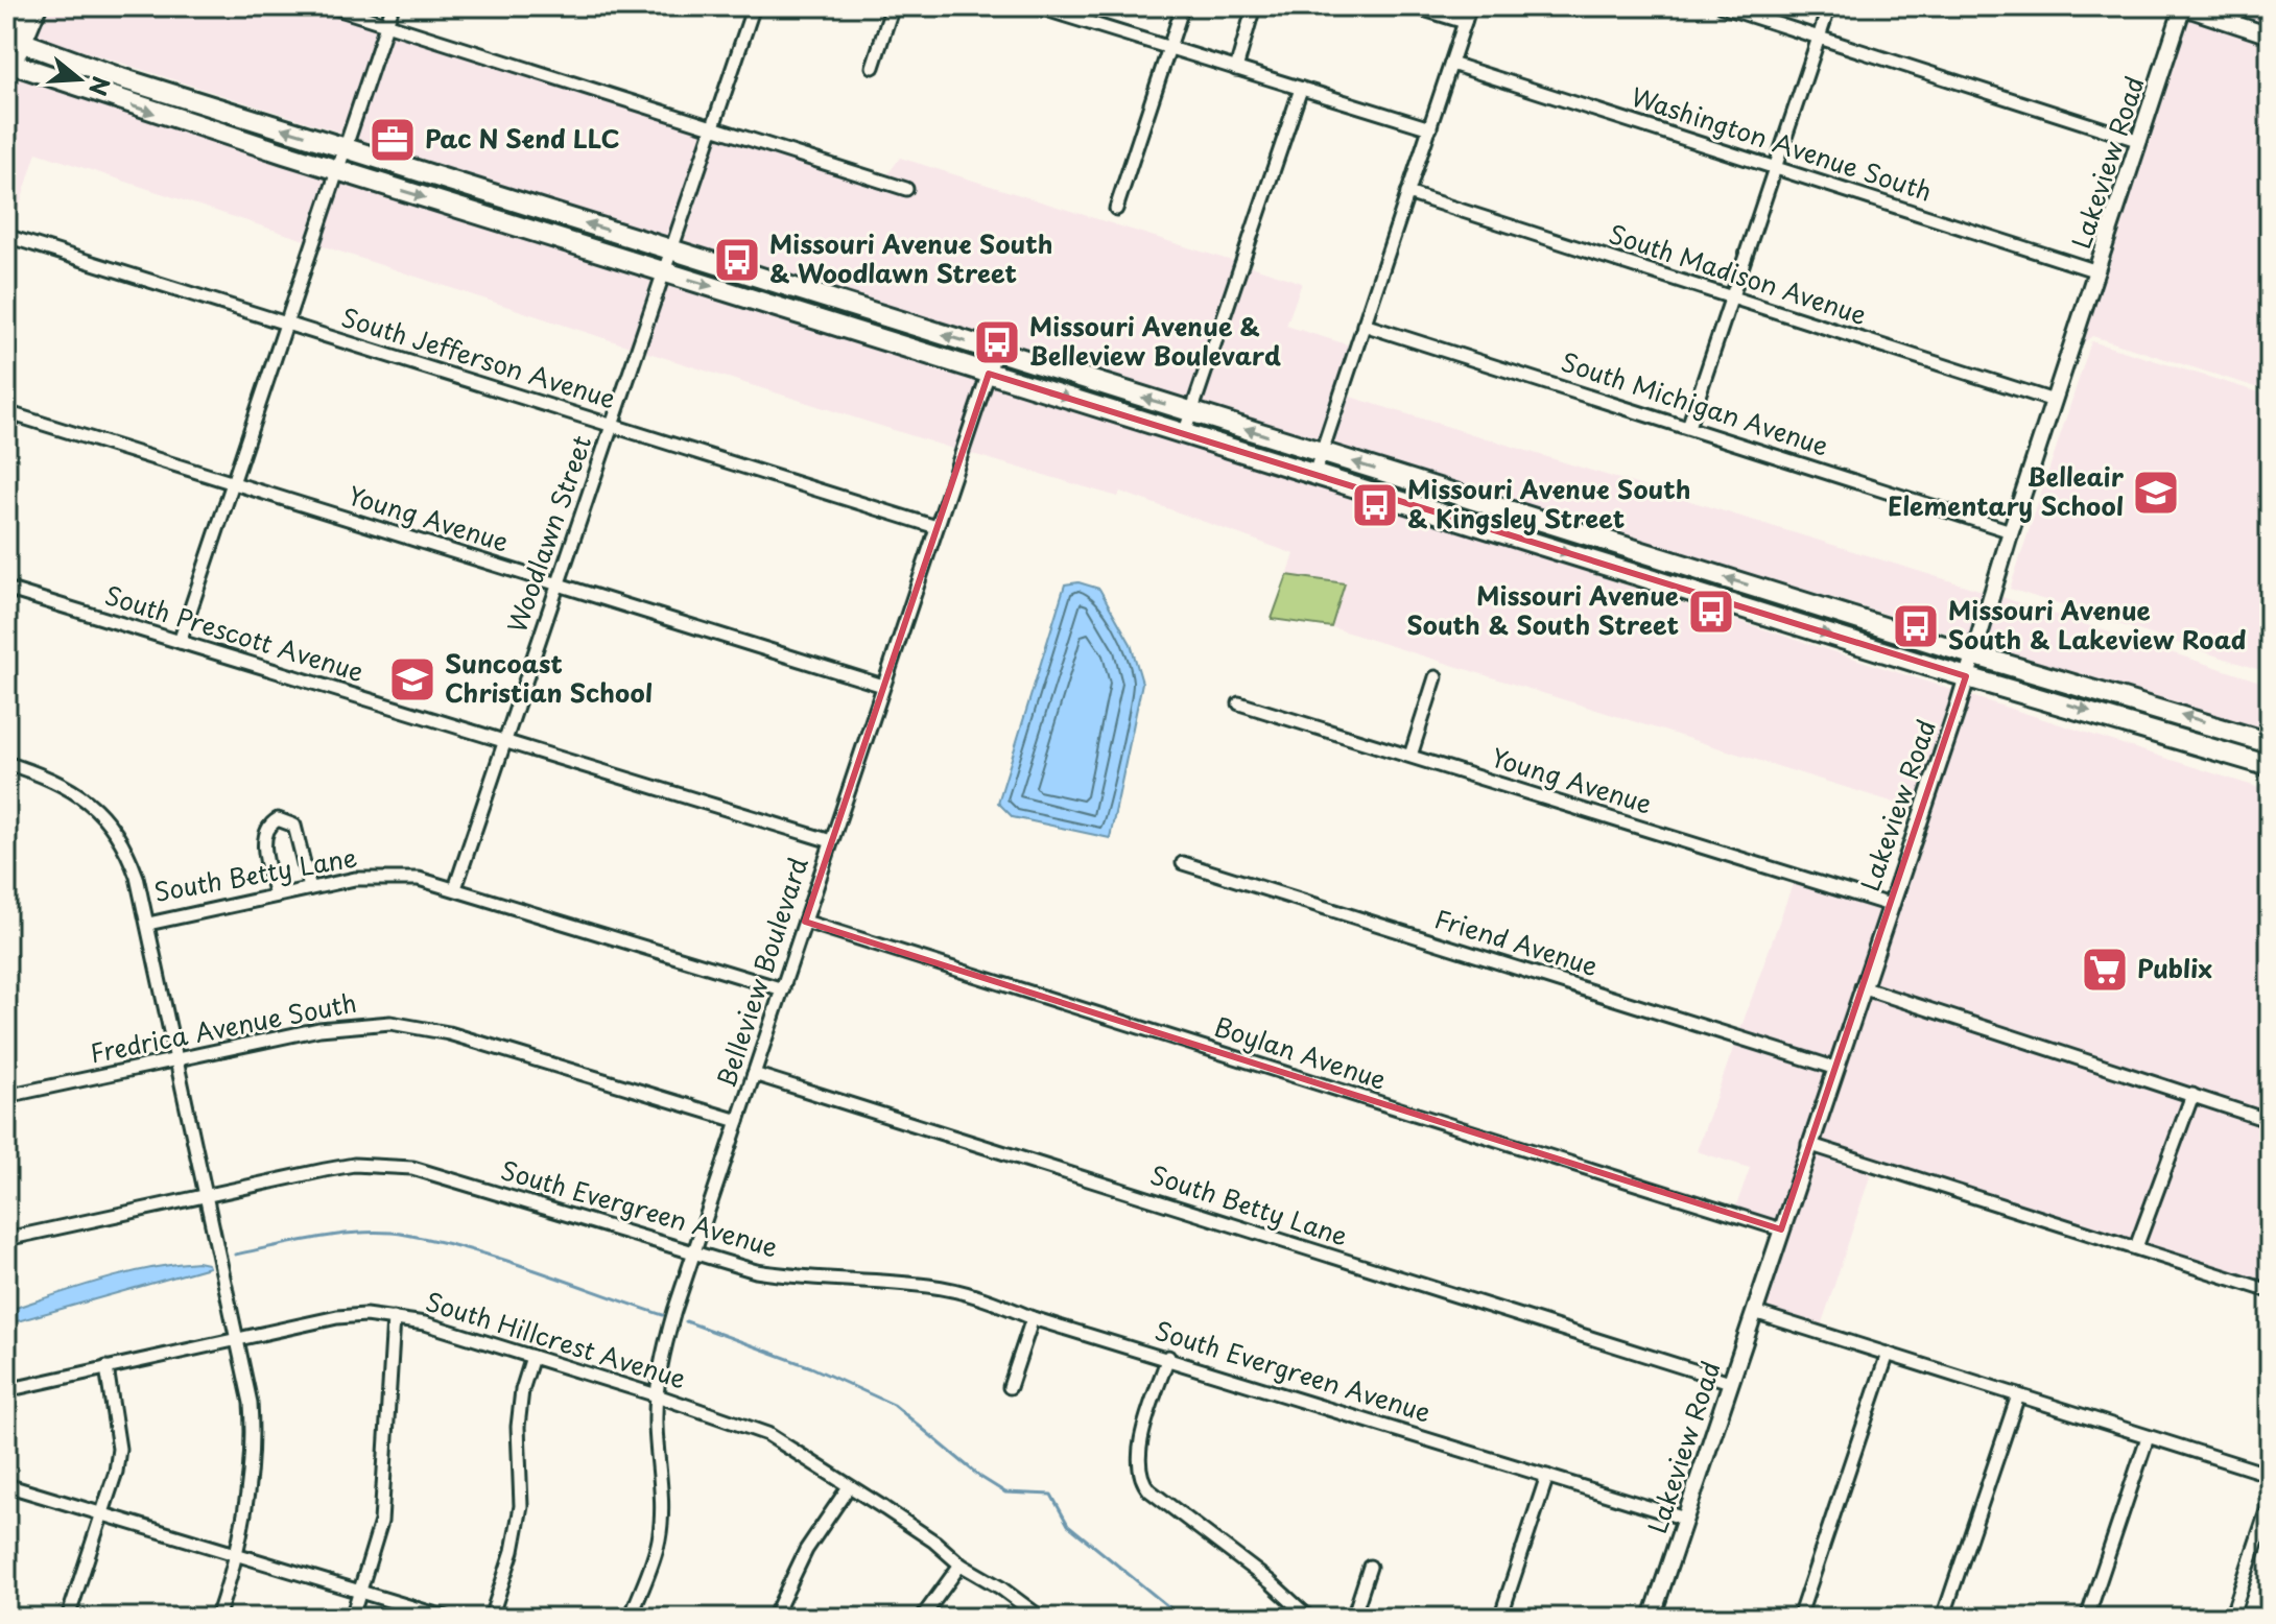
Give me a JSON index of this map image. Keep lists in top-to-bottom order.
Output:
{
  "streets": {
    "street": [
      "Washington Avenue South",
      "Lakeview Road",
      "South Madison Avenue",
      "South Jefferson Avenue",
      "South Michigan Avenue",
      "Young Avenue",
      "Woodlawn Street",
      "South Prescott Avenue",
      "South Betty Lane",
      "Friend Avenue",
      "Belleview Boulevard",
      "Fredrica Avenue South",
      "Boylan Avenue",
      "South Evergreen Avenue",
      "South Hillcrest Avenue"
    ]
  },
  "crossings": [
    ["Washington Avenue South", "Lakeview Road"],
    ["Lakeview Road", "South Madison Avenue"],
    ["Lakeview Road", "South Michigan Avenue"],
    ["Lakeview Road", "Young Avenue"],
    ["Lakeview Road", "South Betty Lane"],
    ["Lakeview Road", "Friend Avenue"],
    ["Lakeview Road", "Boylan Avenue"],
    ["Lakeview Road", "South Evergreen Avenue"],
    ["South Jefferson Avenue", "Woodlawn Street"],
    ["South Jefferson Avenue", "Belleview Boulevard"],
    ["Young Avenue", "Woodlawn Street"],
    ["Young Avenue", "Belleview Boulevard"],
    ["Woodlawn Street", "South Prescott Avenue"],
    ["Woodlawn Street", "South Betty Lane"],
    ["South Prescott Avenue", "Belleview Boulevard"],
    ["South Betty Lane", "Belleview Boulevard"],
    ["Belleview Boulevard", "Fredrica Avenue South"],
    ["Belleview Boulevard", "Boylan Avenue"],
    ["Belleview Boulevard", "South Evergreen Avenue"],
    ["Belleview Boulevard", "South Hillcrest Avenue"]
  ],
  "places": {
    "office": ["Pac N Send LLC"],
    "bus stop": [
      "Missouri Avenue South & Woodlawn Street",
      "Missouri Avenue & Belleview Boulevard",
      "Missouri Avenue South & Kingsley Street",
      "Missouri Avenue South & South Street",
      "Missouri Avenue South & Lakeview Road"
    ],
    "school or university": ["Belleair Elementary School", "Suncoast Christian School"],
    "supermarket": ["Publix"]
  },
  "north": "right"
}
